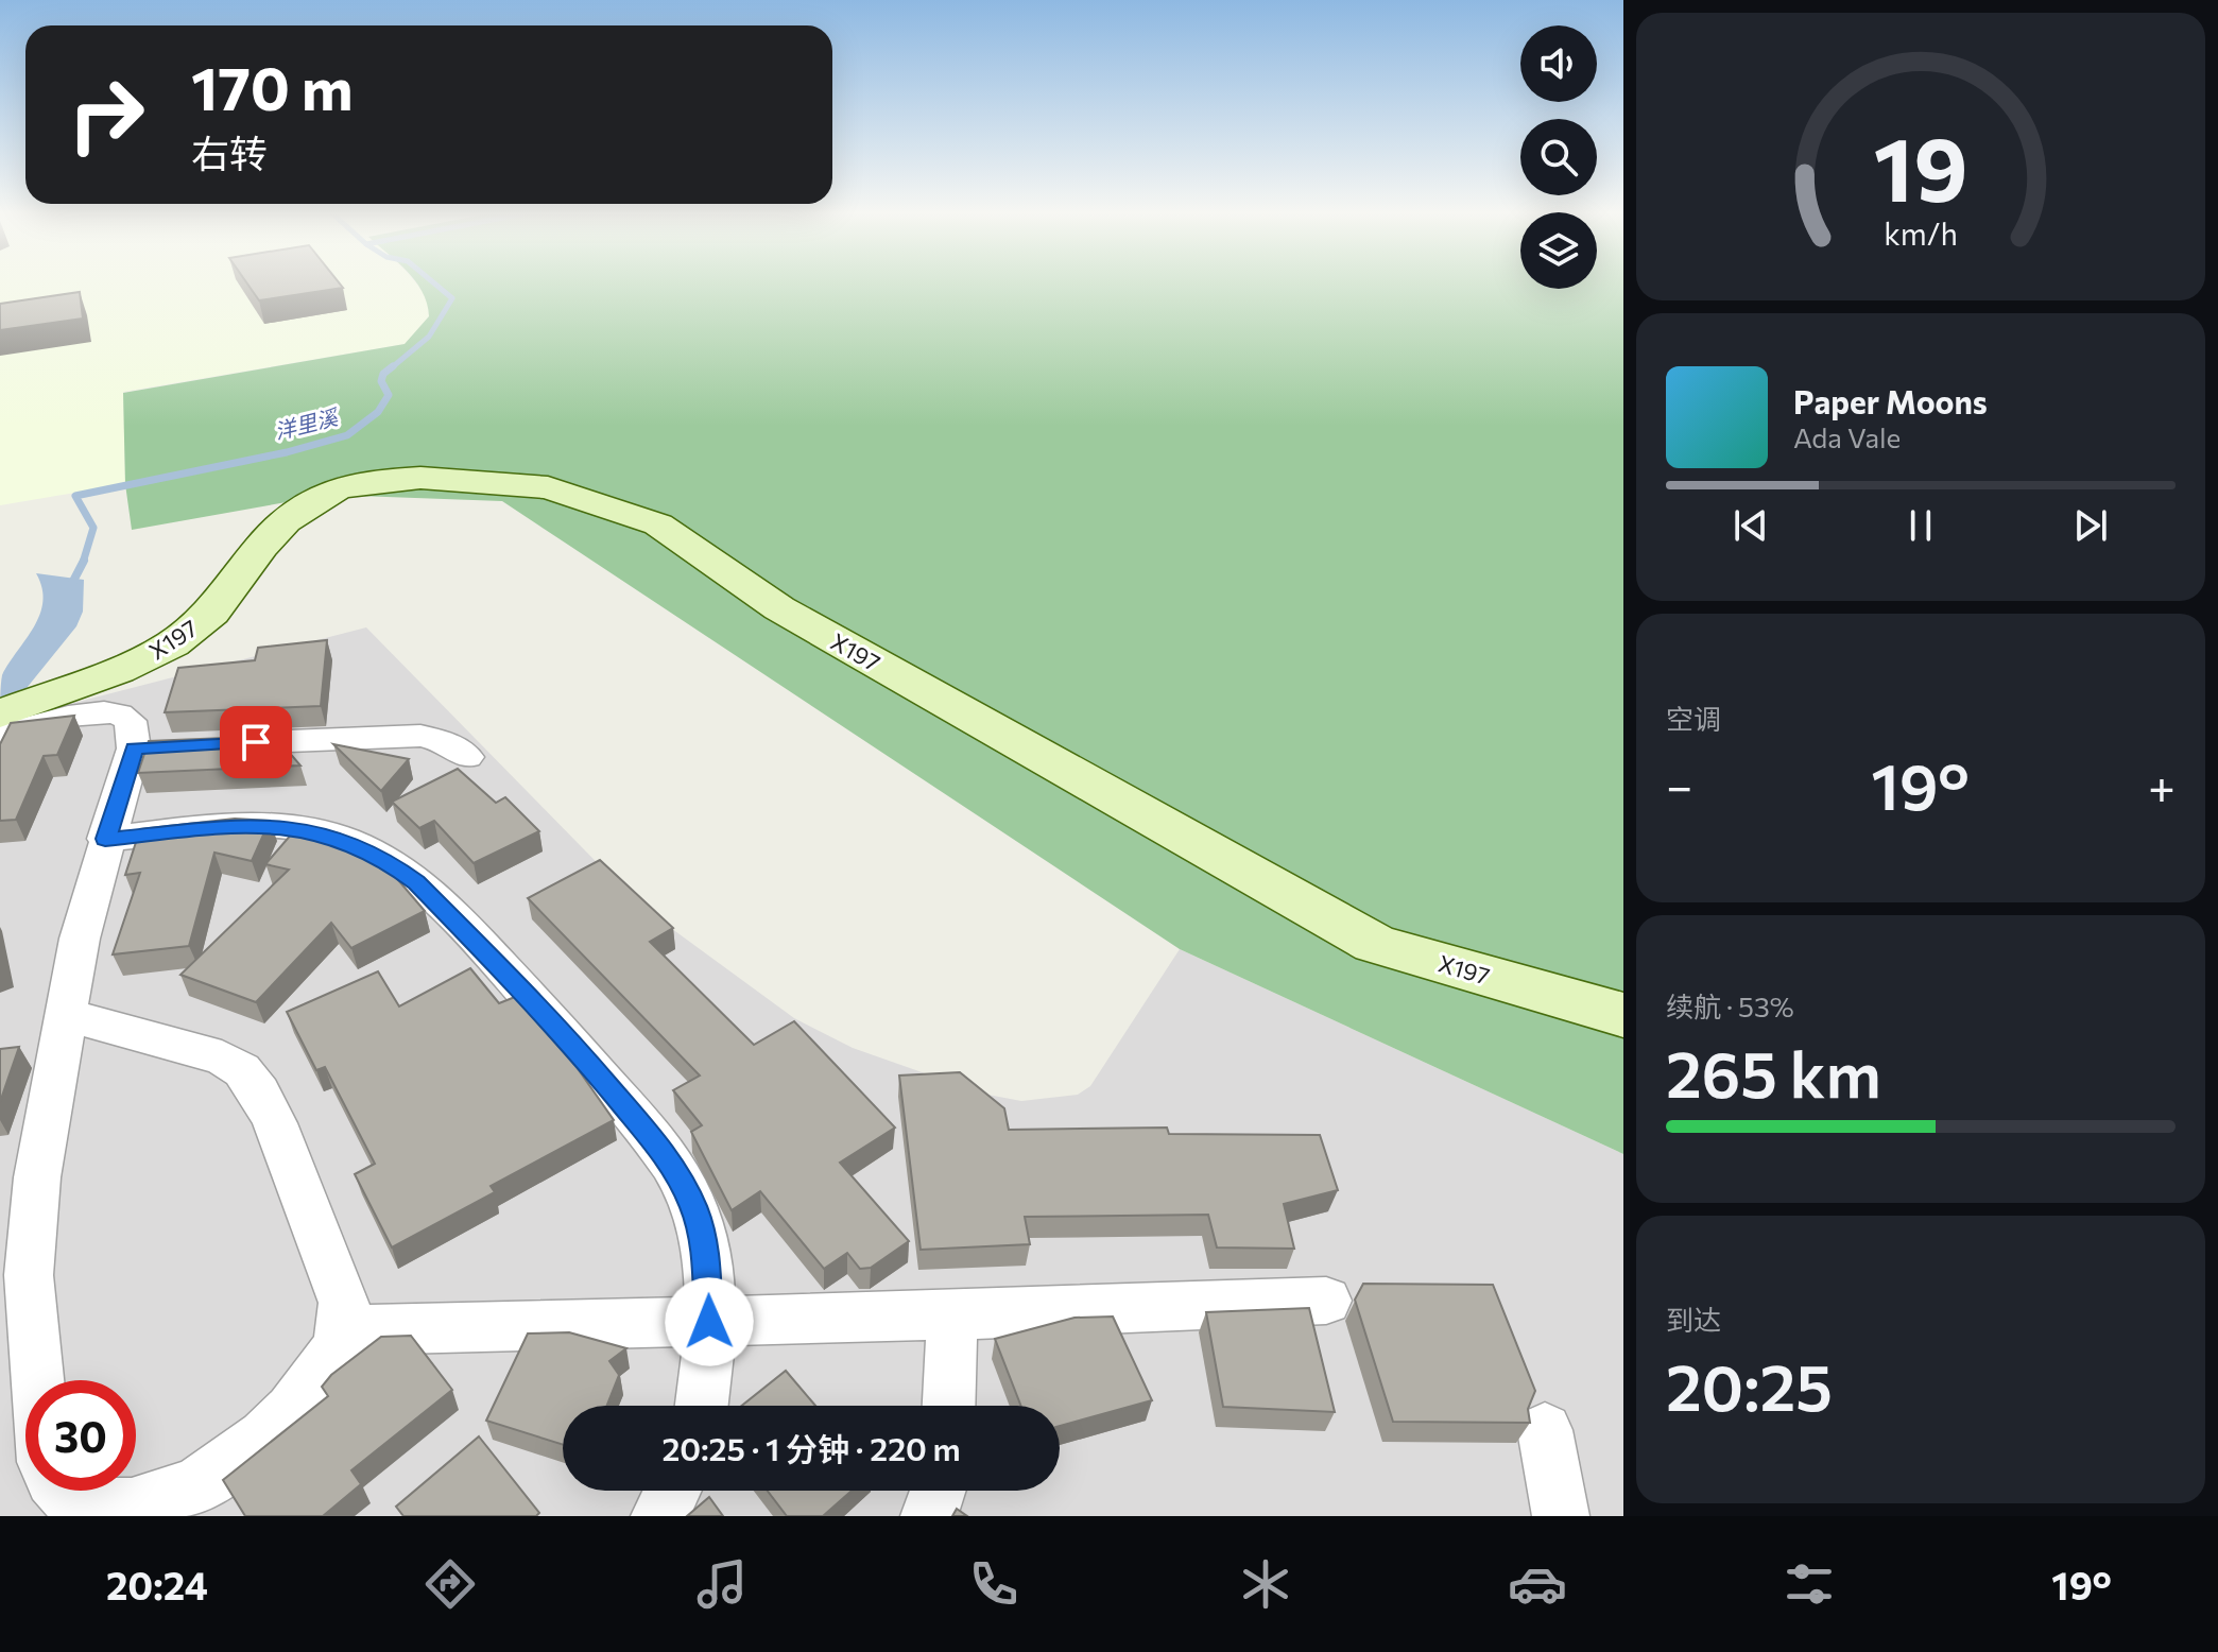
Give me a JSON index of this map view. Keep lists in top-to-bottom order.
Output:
{
  "streets": {
    "main road": ["X197"]
  },
  "water": ["洋里溪"],
  "page": {
    "turn": ["170 m", "右转"],
    "song": ["Paper Moons", "Ada Vale"],
    "tile": [
      "空调",
      ["续航 · 53%", "265 km"],
      ["到达", "20:25"]
    ],
    "heat": ["−", "19°", "+"],
    "limit": "30",
    "trip": "20:25 · 1 分钟 · 220 m",
    "tabs": ["20:24", "19°"],
    "gauge": ["19", "km/h"]
  }
}
